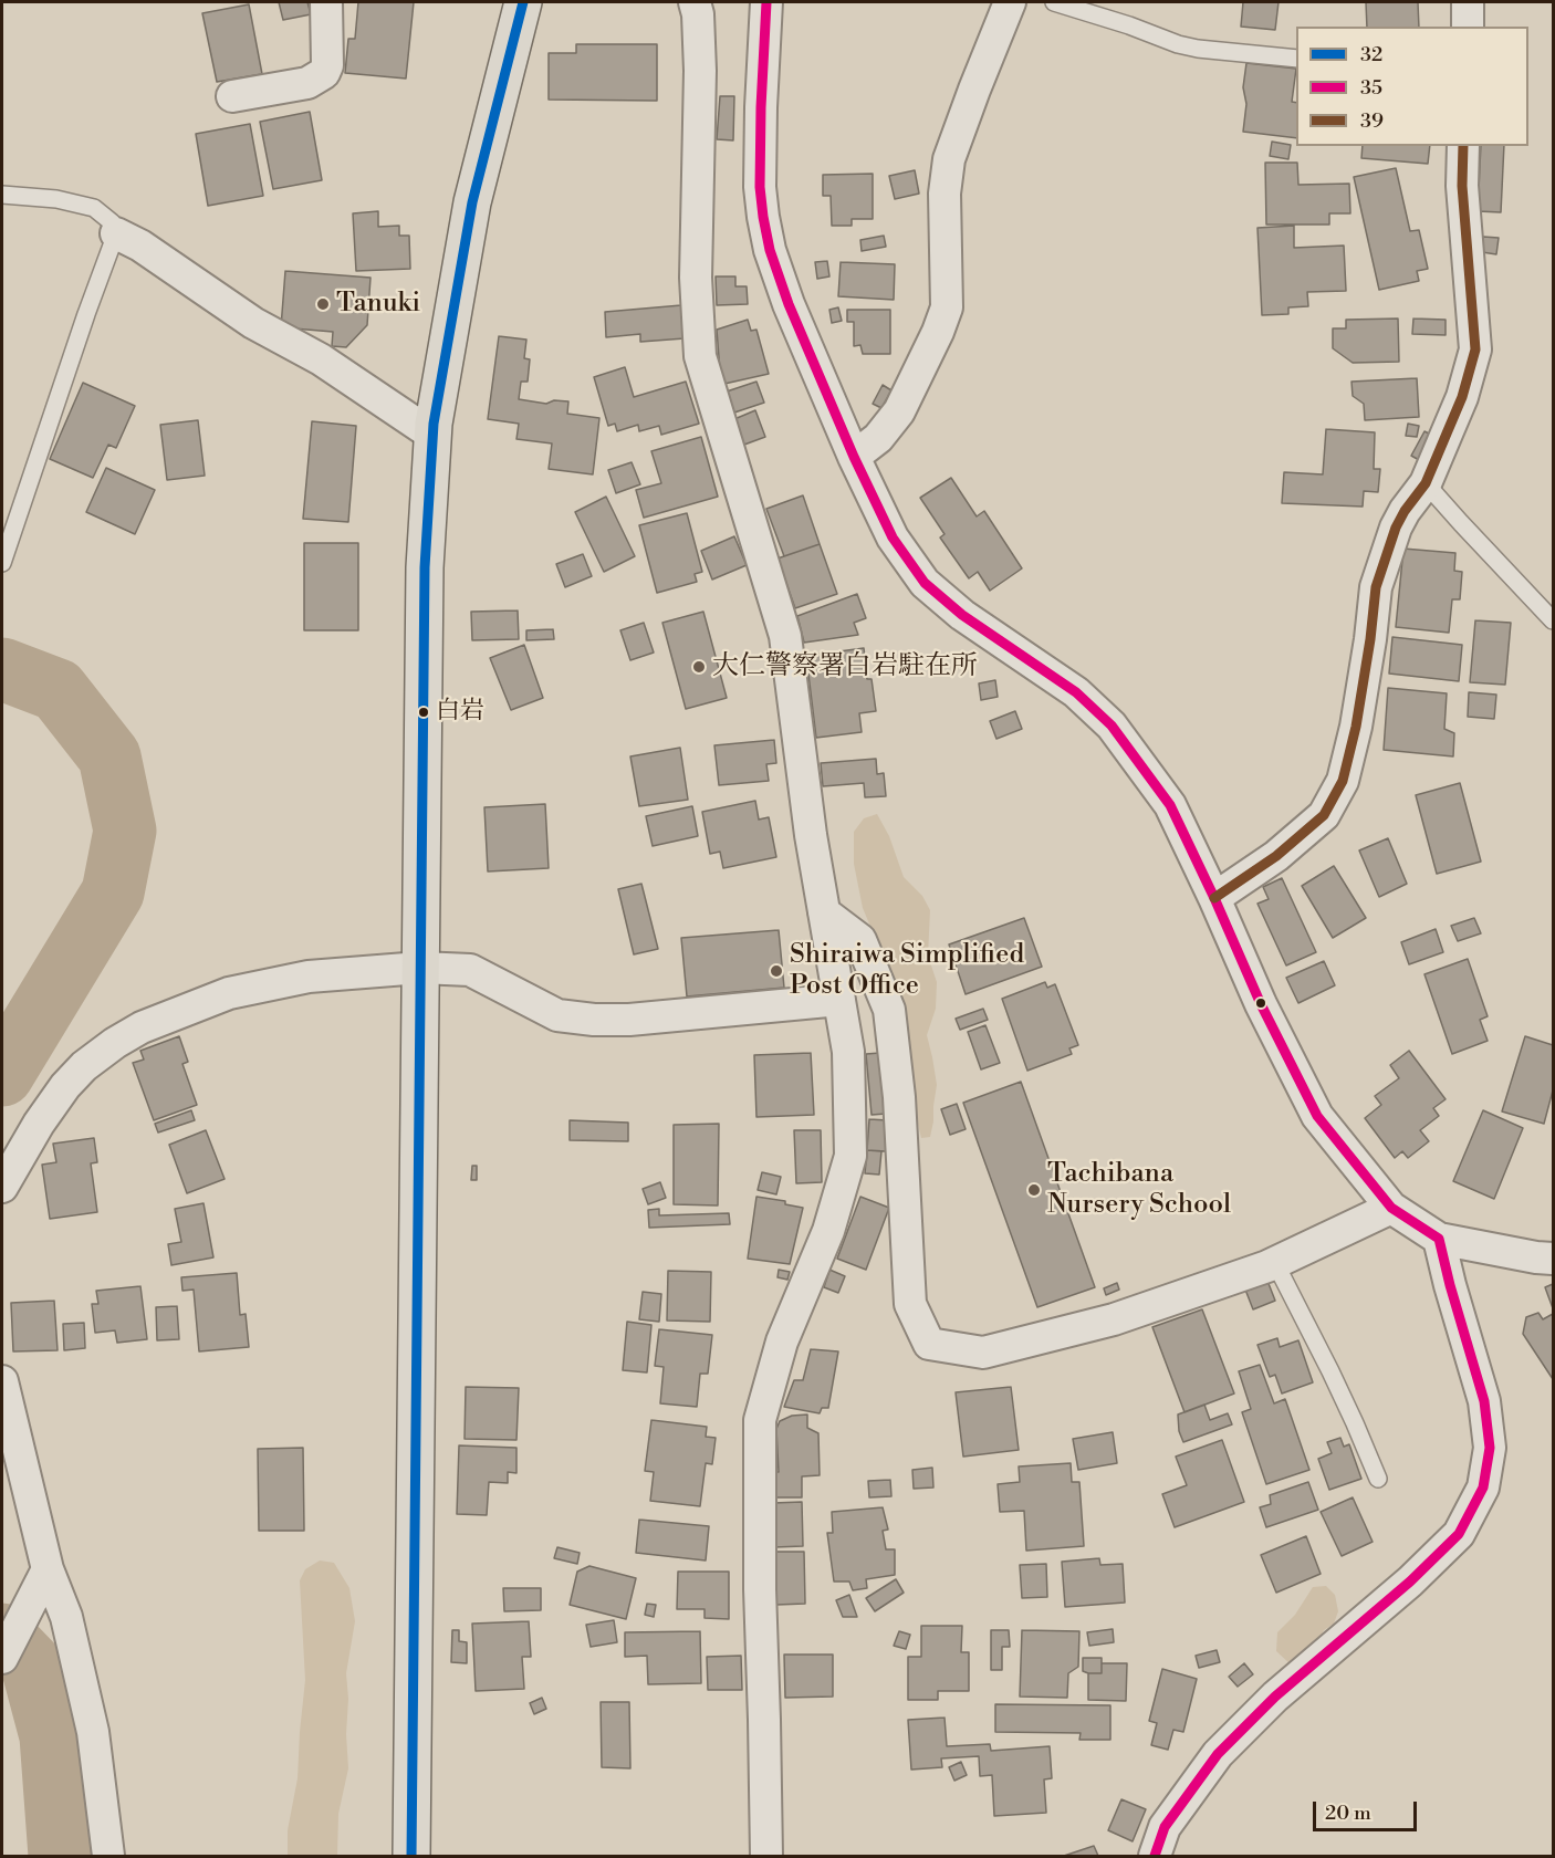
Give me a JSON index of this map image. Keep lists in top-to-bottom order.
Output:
{
  "places": [
    "Tanuki",
    "大仁警察署白岩駐在所",
    "白岩",
    "Shiraiwa Simplified Post Office",
    "Tachibana Nursery School"
  ],
  "lines": ["transit line 32", "transit line 35", "transit line 39"],
  "legend": ["32", "35", "39"],
  "scale_bar": "20 m"
}
